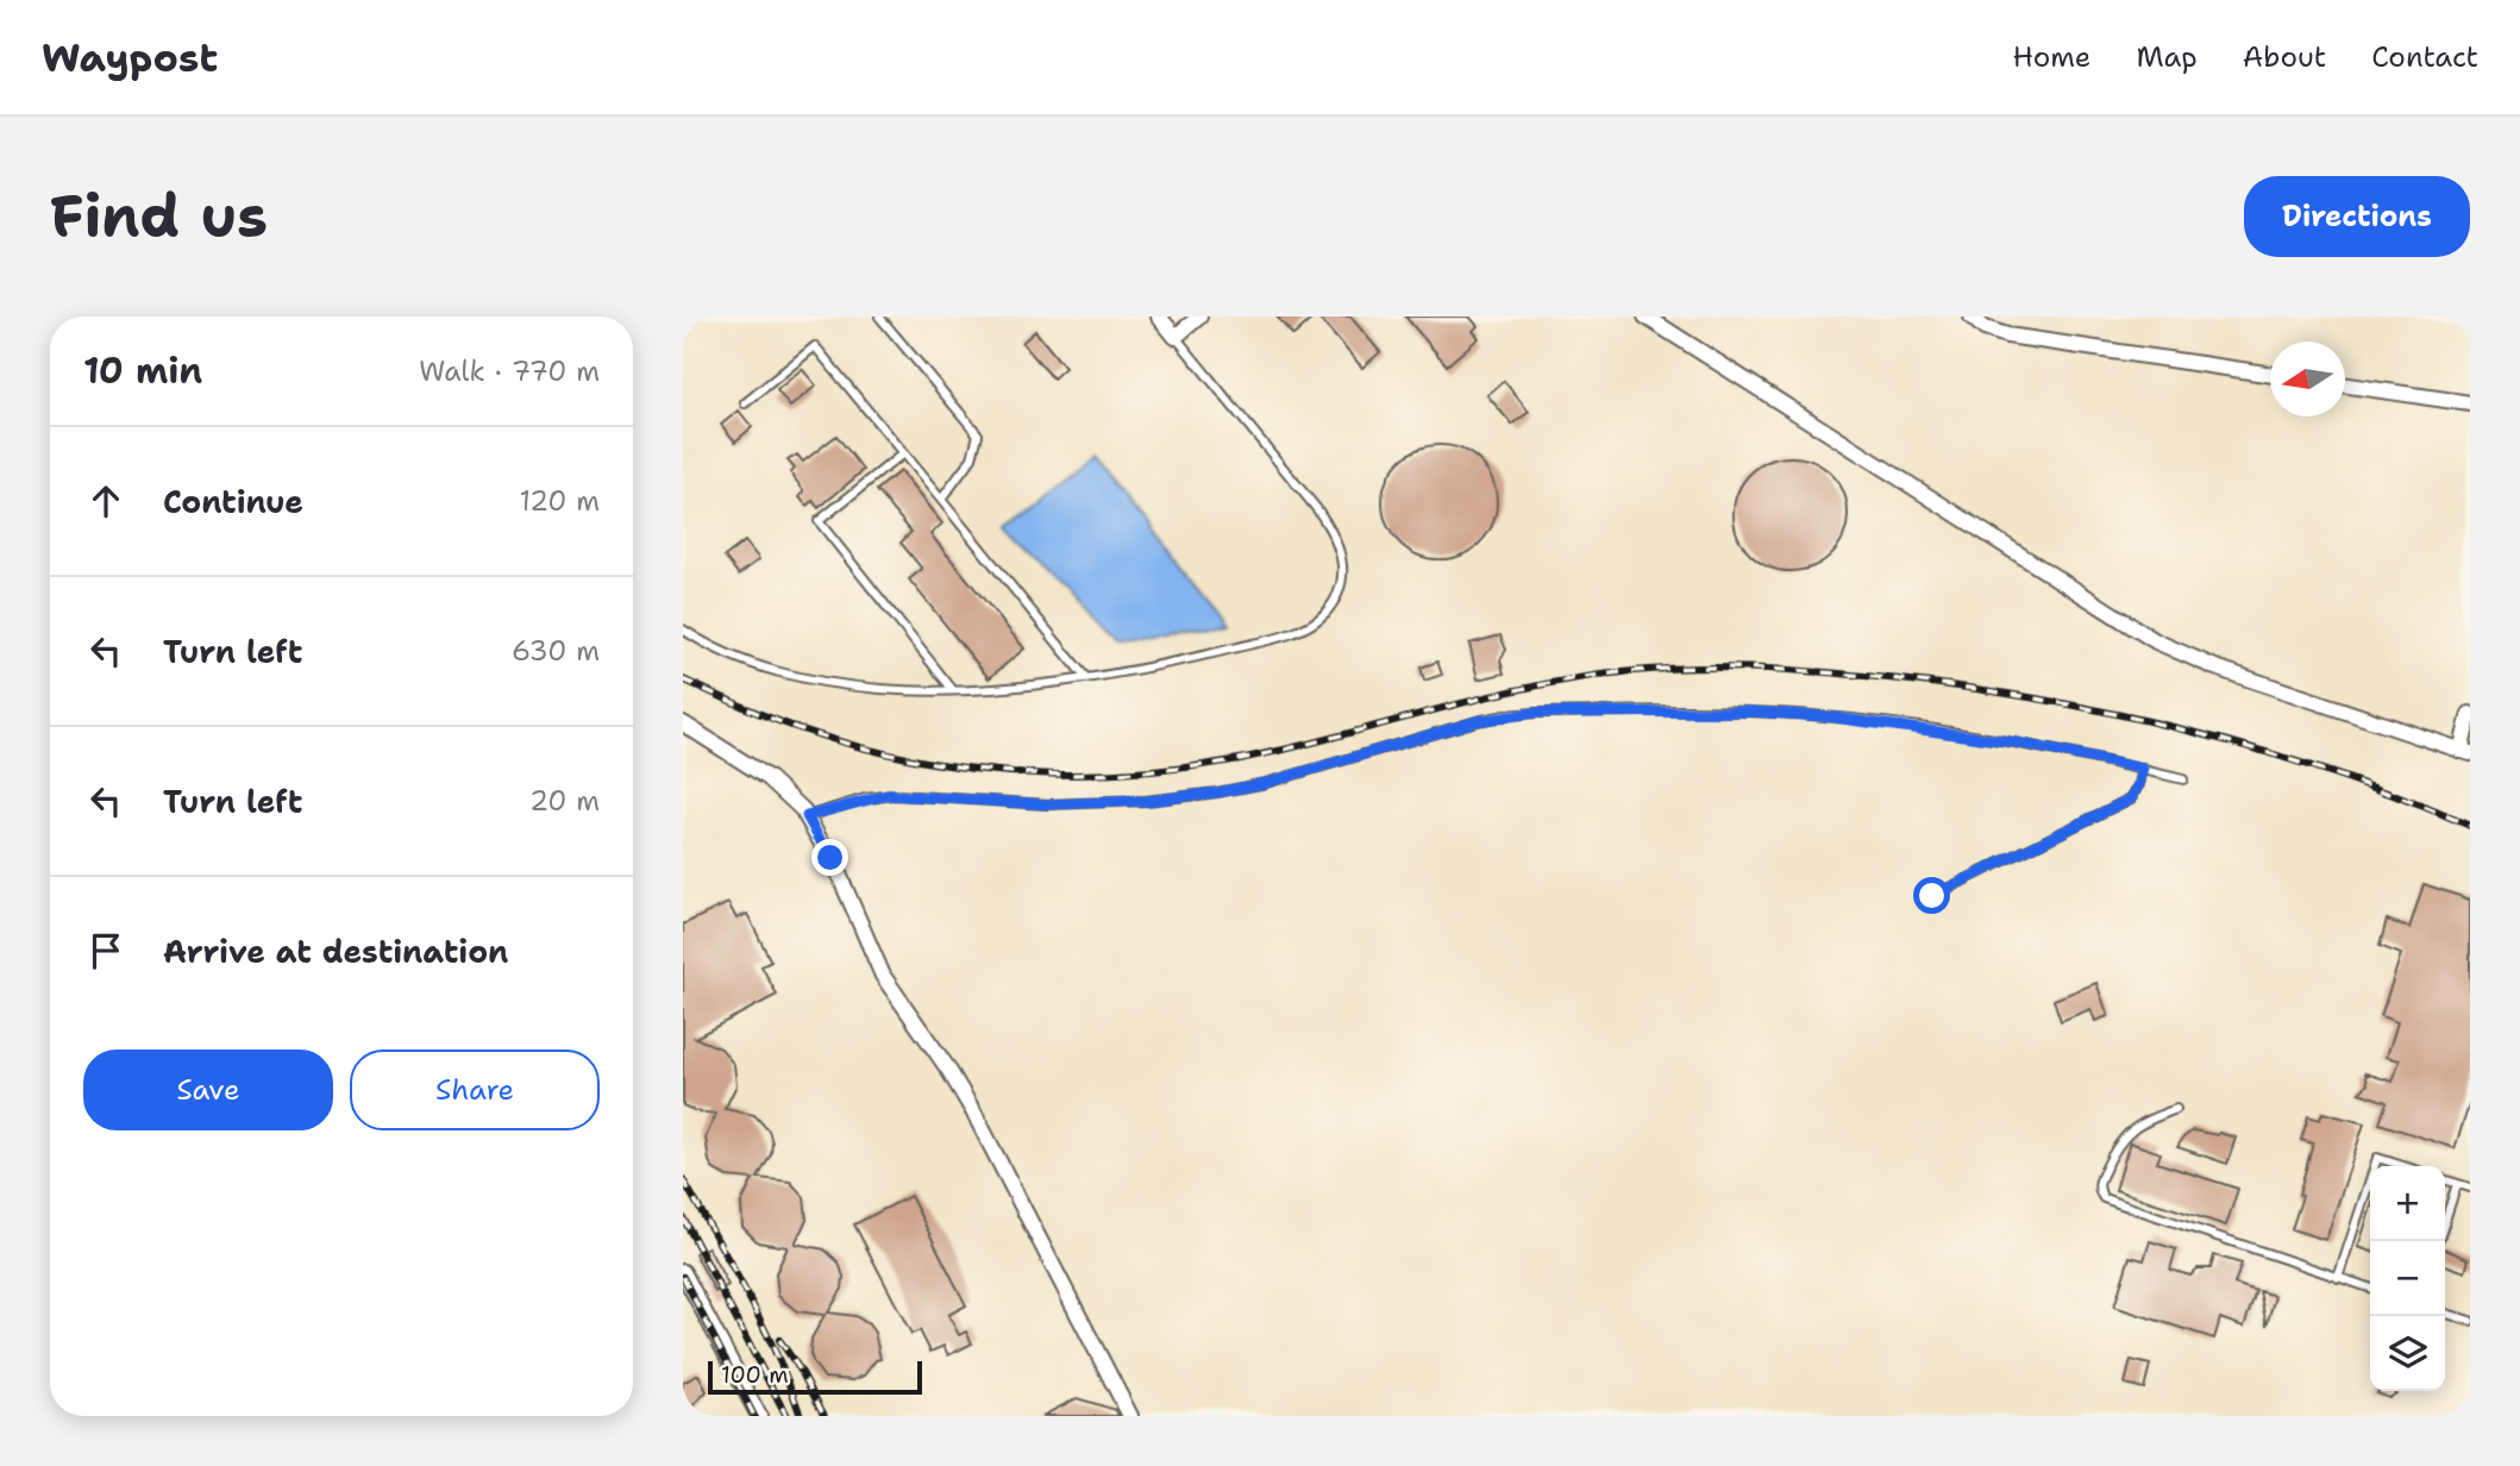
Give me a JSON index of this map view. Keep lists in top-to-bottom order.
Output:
{
  "scale_bar": "100 m",
  "north": "left",
  "page": {
    "header": "Waypost",
    "nav": [
      "Home",
      "Map",
      "About",
      "Contact"
    ],
    "buttons": [
      "Directions",
      ["Save", "Share"]
    ],
    "title": "Find us",
    "heading": ["10 min", "Walk · 770 m"],
    "list": [
      ["Continue", "120 m"],
      ["Turn left", "630 m"],
      ["Turn left", "20 m"],
      "Arrive at destination"
    ],
    "map_buttons": ["+", "−"],
    "scale": "100 m"
  }
}
